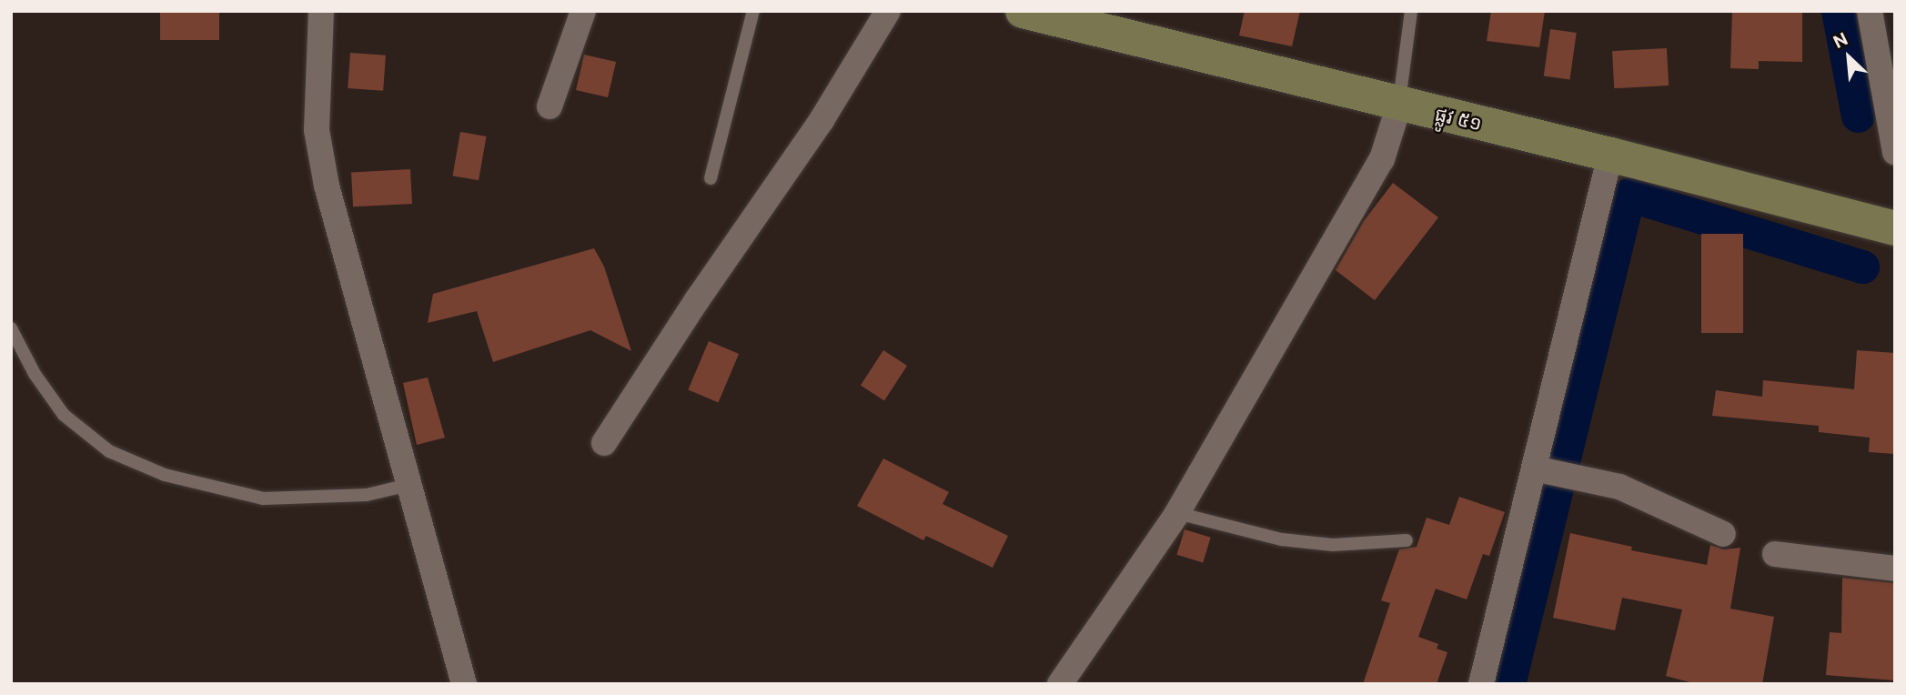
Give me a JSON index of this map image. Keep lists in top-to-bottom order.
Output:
{
  "streets": {
    "main road": ["ផ្លូវ ៥១"]
  },
  "north": "top left"
}
